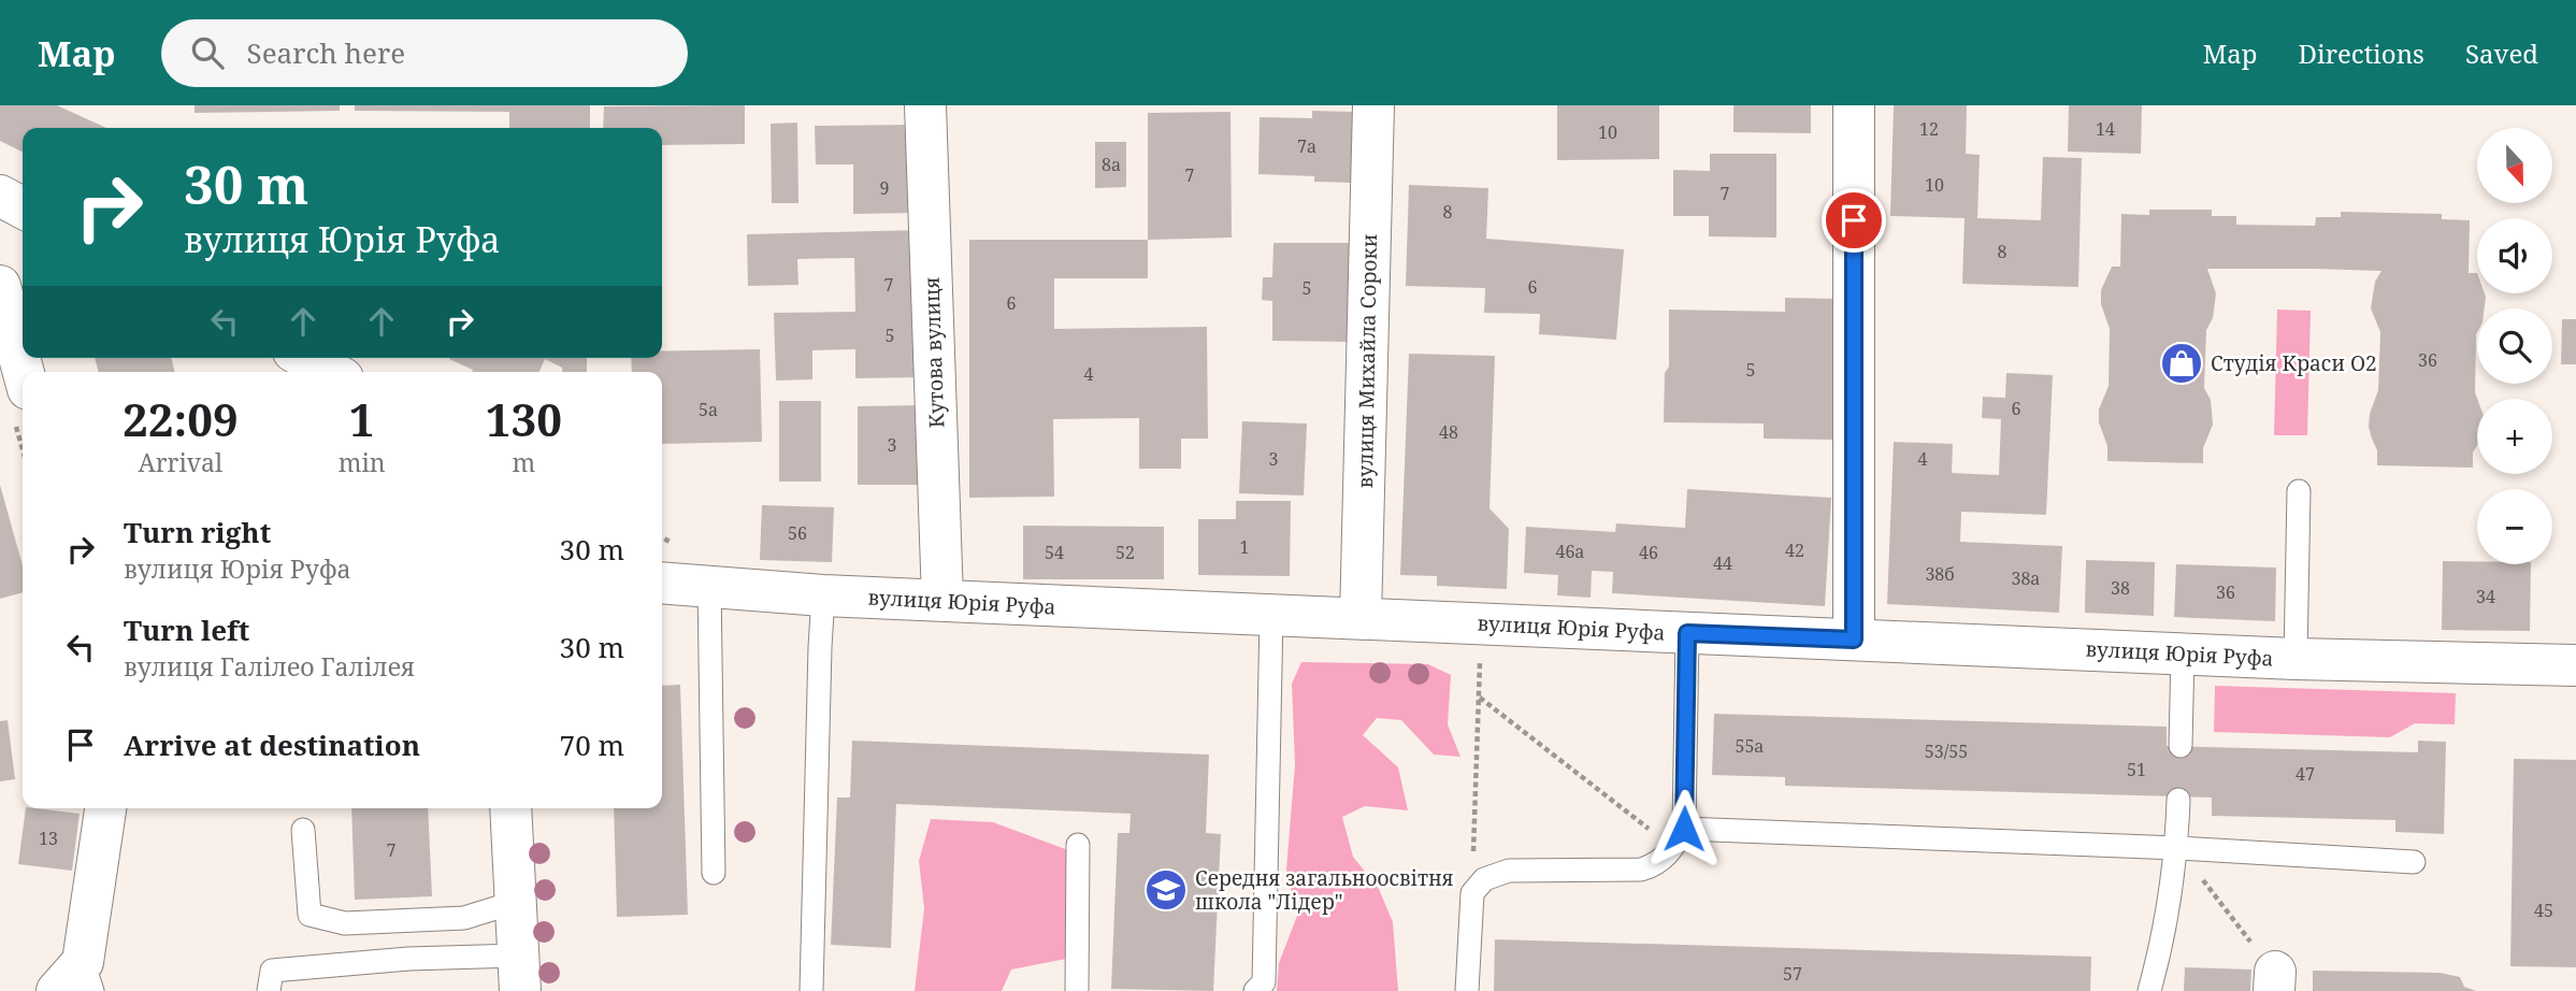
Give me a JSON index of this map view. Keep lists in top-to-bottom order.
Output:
{
  "streets": {
    "street": ["Кутова вулиця", "вулиця Михайла Сороки", "вулиця Юрія Руфа"]
  },
  "crossings": [
    ["Кутова вулиця", "вулиця Юрія Руфа"],
    ["вулиця Михайла Сороки", "вулиця Юрія Руфа"]
  ],
  "places": {
    "shop": ["Студія Краси O2"],
    "school or university": ["Середня загальноосвітня школа \"Лідер\""]
  },
  "house_numbers": [
    "12",
    "14",
    "10",
    "7а",
    "8а",
    "7",
    "10",
    "9",
    "7",
    "8",
    "8",
    "7",
    "6",
    "5",
    "6",
    "5",
    "36",
    "5",
    "4",
    "6",
    "5а",
    "48",
    "3",
    "3",
    "4",
    "56",
    "1",
    "42",
    "46а",
    "54",
    "52",
    "46",
    "44",
    "38б",
    "38а",
    "38",
    "36",
    "34",
    "55а",
    "53/55",
    "51",
    "47",
    "13",
    "7",
    "45",
    "57"
  ],
  "north": "bottom",
  "page": {
    "header": "Map",
    "search": "Search here",
    "nav": ["Map", "Directions", "Saved"],
    "map_buttons": ["+", "−"],
    "turn": ["30 m", "вулиця Юрія Руфа"],
    "eta": [
      "22:09",
      "Arrival",
      "1",
      "min",
      "130",
      "m"
    ],
    "list": [
      {
        "name": "Turn right",
        "note": "вулиця Юрія Руфа",
        "value": "30 m"
      },
      {
        "name": "Turn left",
        "note": "вулиця Галілео Галілея",
        "value": "30 m"
      },
      {
        "name": "Arrive at destination",
        "value": "70 m"
      }
    ]
  }
}
